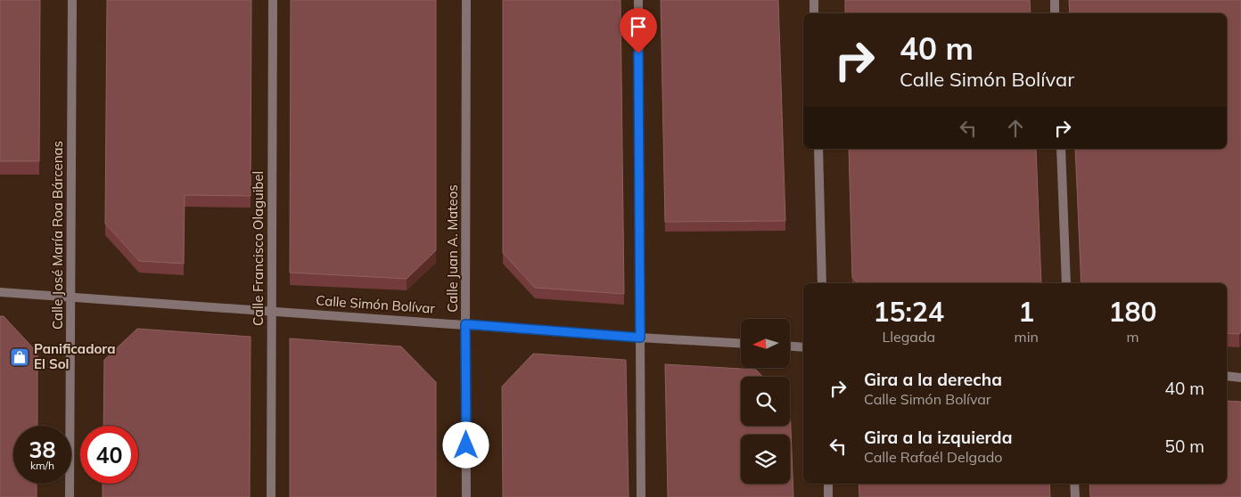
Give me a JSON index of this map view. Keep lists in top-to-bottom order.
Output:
{
  "streets": {
    "street": [
      "Calle José María Roa Bárcenas",
      "Calle Francisco Olaguibel",
      "Calle Juan A. Mateos",
      "Calle Simón Bolívar"
    ]
  },
  "crossings": [
    ["Calle José María Roa Bárcenas", "Calle Simón Bolívar"],
    ["Calle Francisco Olaguibel", "Calle Simón Bolívar"],
    ["Calle Juan A. Mateos", "Calle Simón Bolívar"]
  ],
  "places": {
    "shop": ["Panificadora El Sol"]
  },
  "north": "left",
  "page": {
    "turn": ["40 m", "Calle Simón Bolívar"],
    "eta": [
      "15:24",
      "Llegada",
      "1",
      "min",
      "180",
      "m"
    ],
    "list": [
      {
        "name": "Gira a la derecha",
        "note": "Calle Simón Bolívar",
        "value": "40 m"
      },
      {
        "name": "Gira a la izquierda",
        "note": "Calle Rafaél Delgado",
        "value": "50 m"
      }
    ],
    "speed": "38 km/h",
    "limit": "40"
  }
}
